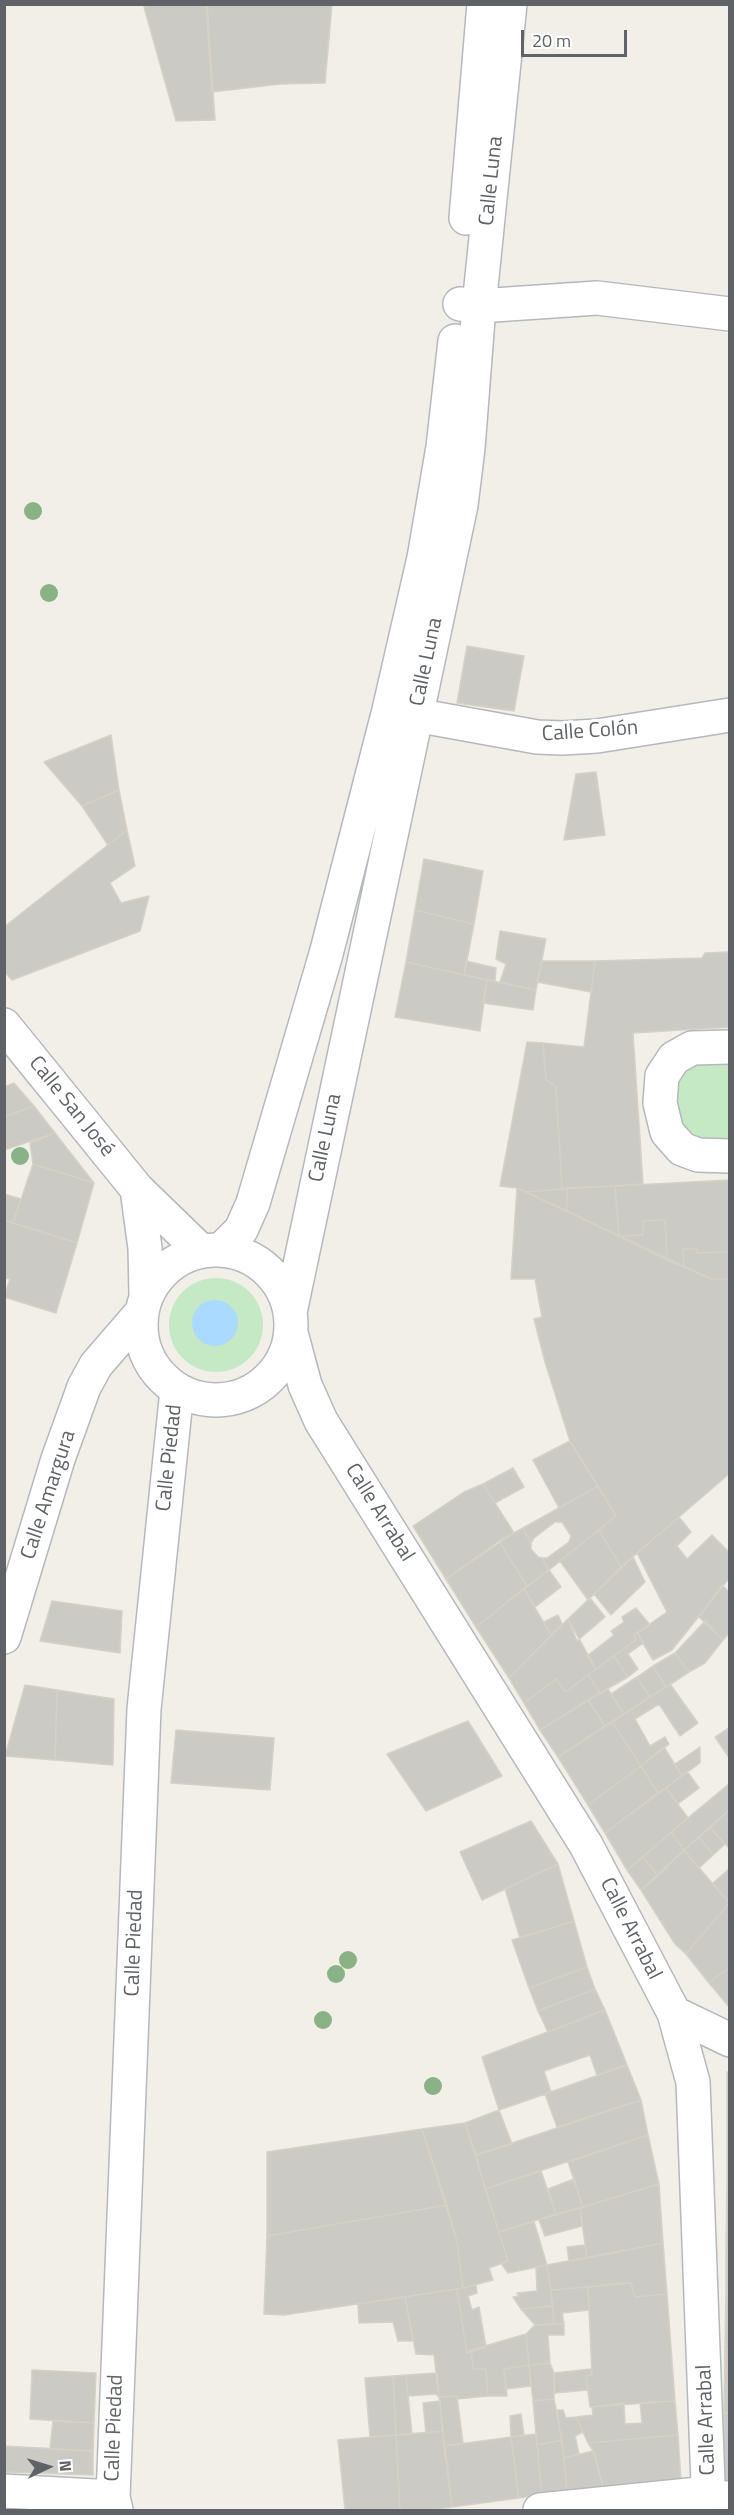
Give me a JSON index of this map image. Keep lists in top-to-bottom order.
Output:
{
  "streets": {
    "street": [
      "Calle Luna",
      "Calle Colón",
      "Calle San José",
      "Calle Piedad",
      "Calle Amargura",
      "Calle Arrabal"
    ]
  },
  "crossings": [
    ["Calle Luna", "Calle Colón"],
    ["Calle Luna", "Calle San José"],
    ["Calle Luna", "Calle Piedad"],
    ["Calle Luna", "Calle Amargura"],
    ["Calle Luna", "Calle Arrabal"],
    ["Calle San José", "Calle Piedad"],
    ["Calle San José", "Calle Amargura"],
    ["Calle San José", "Calle Arrabal"],
    ["Calle Piedad", "Calle Amargura"],
    ["Calle Piedad", "Calle Arrabal"],
    ["Calle Amargura", "Calle Arrabal"]
  ],
  "scale_bar": "20 m",
  "north": "right"
}
